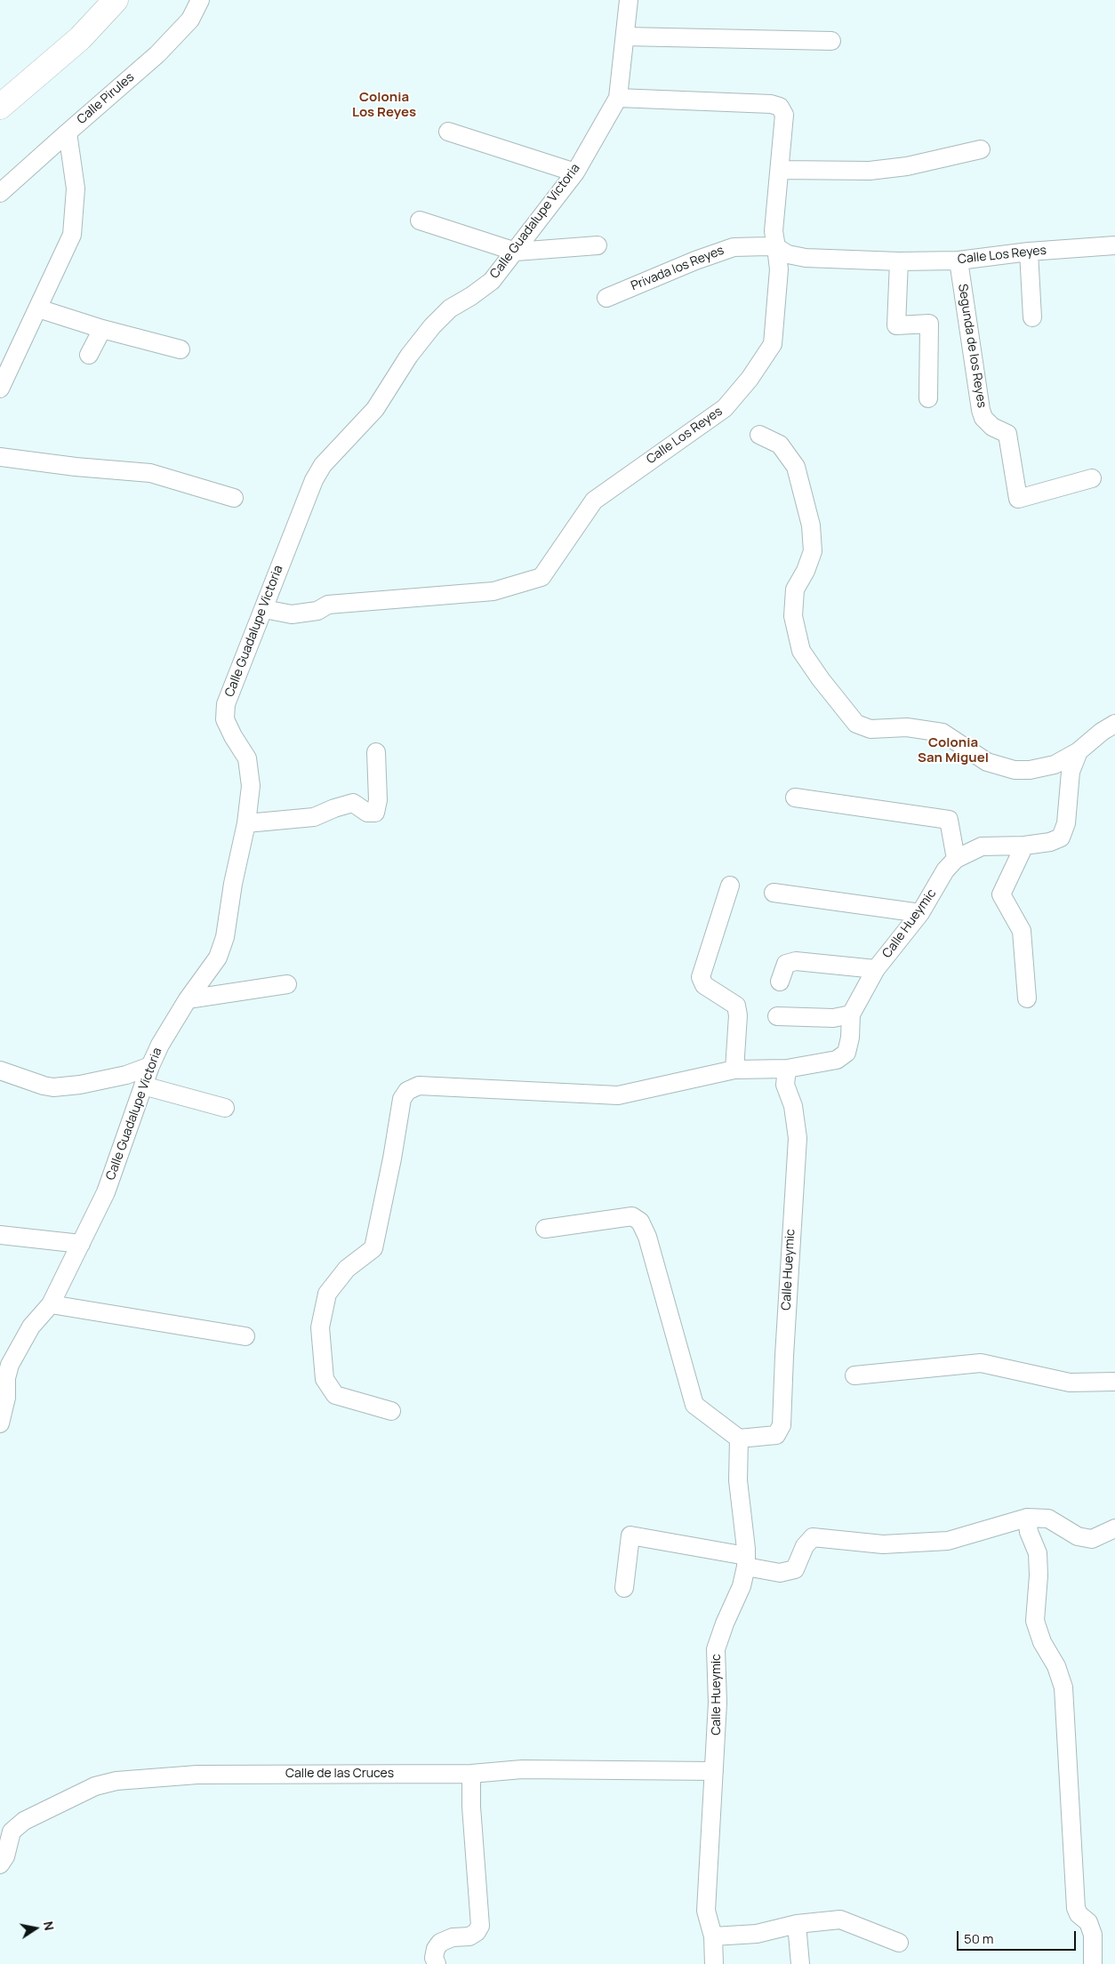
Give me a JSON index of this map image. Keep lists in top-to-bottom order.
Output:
{
  "streets": {
    "street": [
      "Calle Pirules",
      "Calle Guadalupe Victoria",
      "Calle Los Reyes",
      "Privada los Reyes",
      "Segunda de los Reyes",
      "Calle Hueymic",
      "Calle de las Cruces"
    ]
  },
  "crossings": [
    ["Calle Guadalupe Victoria", "Calle Los Reyes"],
    ["Calle Los Reyes", "Privada los Reyes"],
    ["Calle Los Reyes", "Segunda de los Reyes"],
    ["Calle Hueymic", "Calle de las Cruces"]
  ],
  "districts": ["Colonia Los Reyes", "Colonia San Miguel"],
  "scale_bar": "50 m",
  "north": "right"
}
